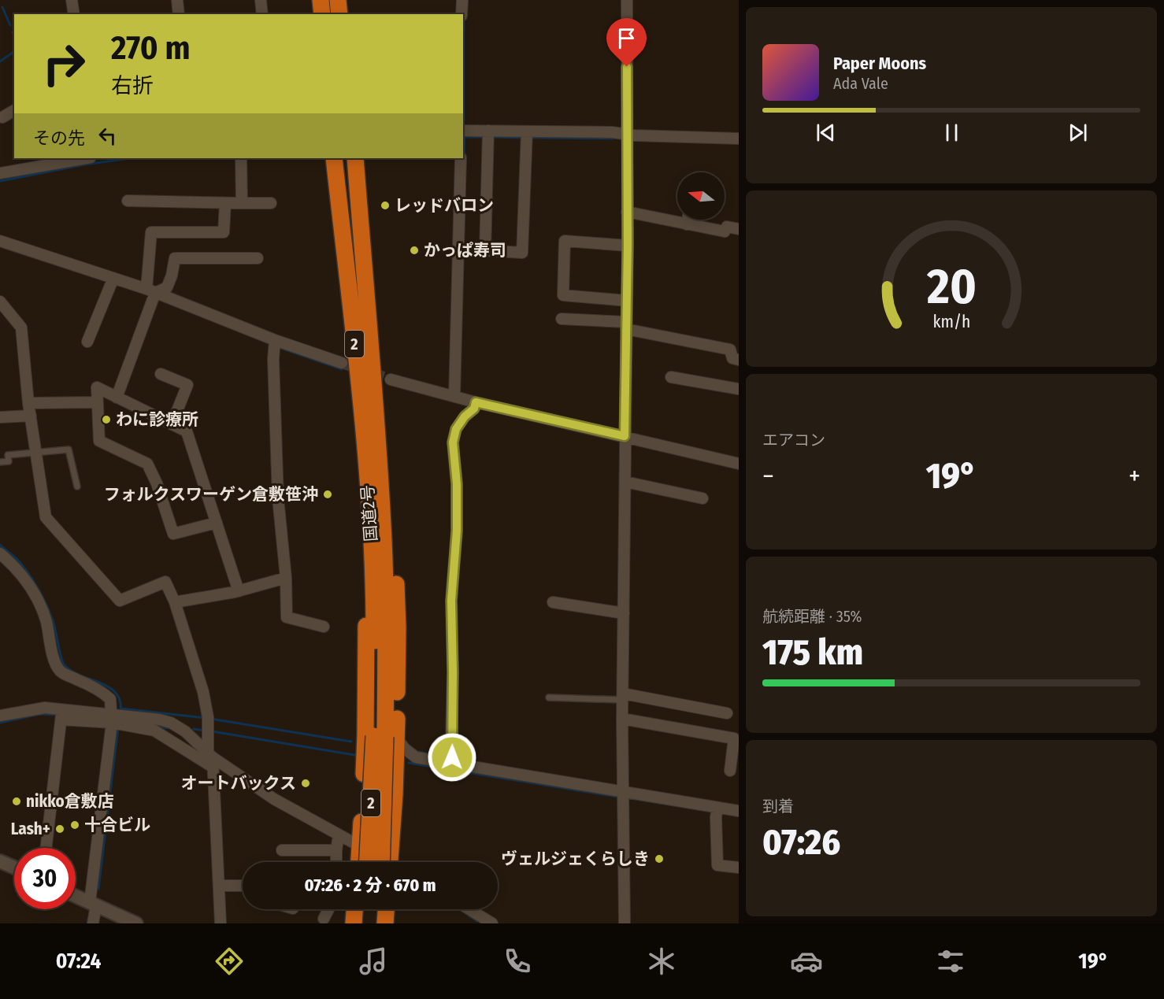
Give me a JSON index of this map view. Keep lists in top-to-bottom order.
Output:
{
  "streets": {
    "highway": ["2", "国道2号"]
  },
  "places": [
    "レッドバロン",
    "かっぱ寿司",
    "わに診療所",
    "フォルクスワーゲン倉敷笹沖",
    "オートバックス",
    "nikko倉敷店",
    "十合ビル",
    "Lash+",
    "ヴェルジェくらしき"
  ],
  "north": "left",
  "page": {
    "turn": ["270 m", "右折"],
    "song": ["Paper Moons", "Ada Vale"],
    "then": "その先",
    "tile": [
      "エアコン",
      ["航続距離 · 35%", "175 km"],
      ["到着", "07:26"]
    ],
    "heat": ["−", "19°", "+"],
    "limit": "30",
    "trip": "07:26 · 2 分 · 670 m",
    "tabs": ["07:24", "19°"],
    "gauge": ["20", "km/h"]
  }
}
